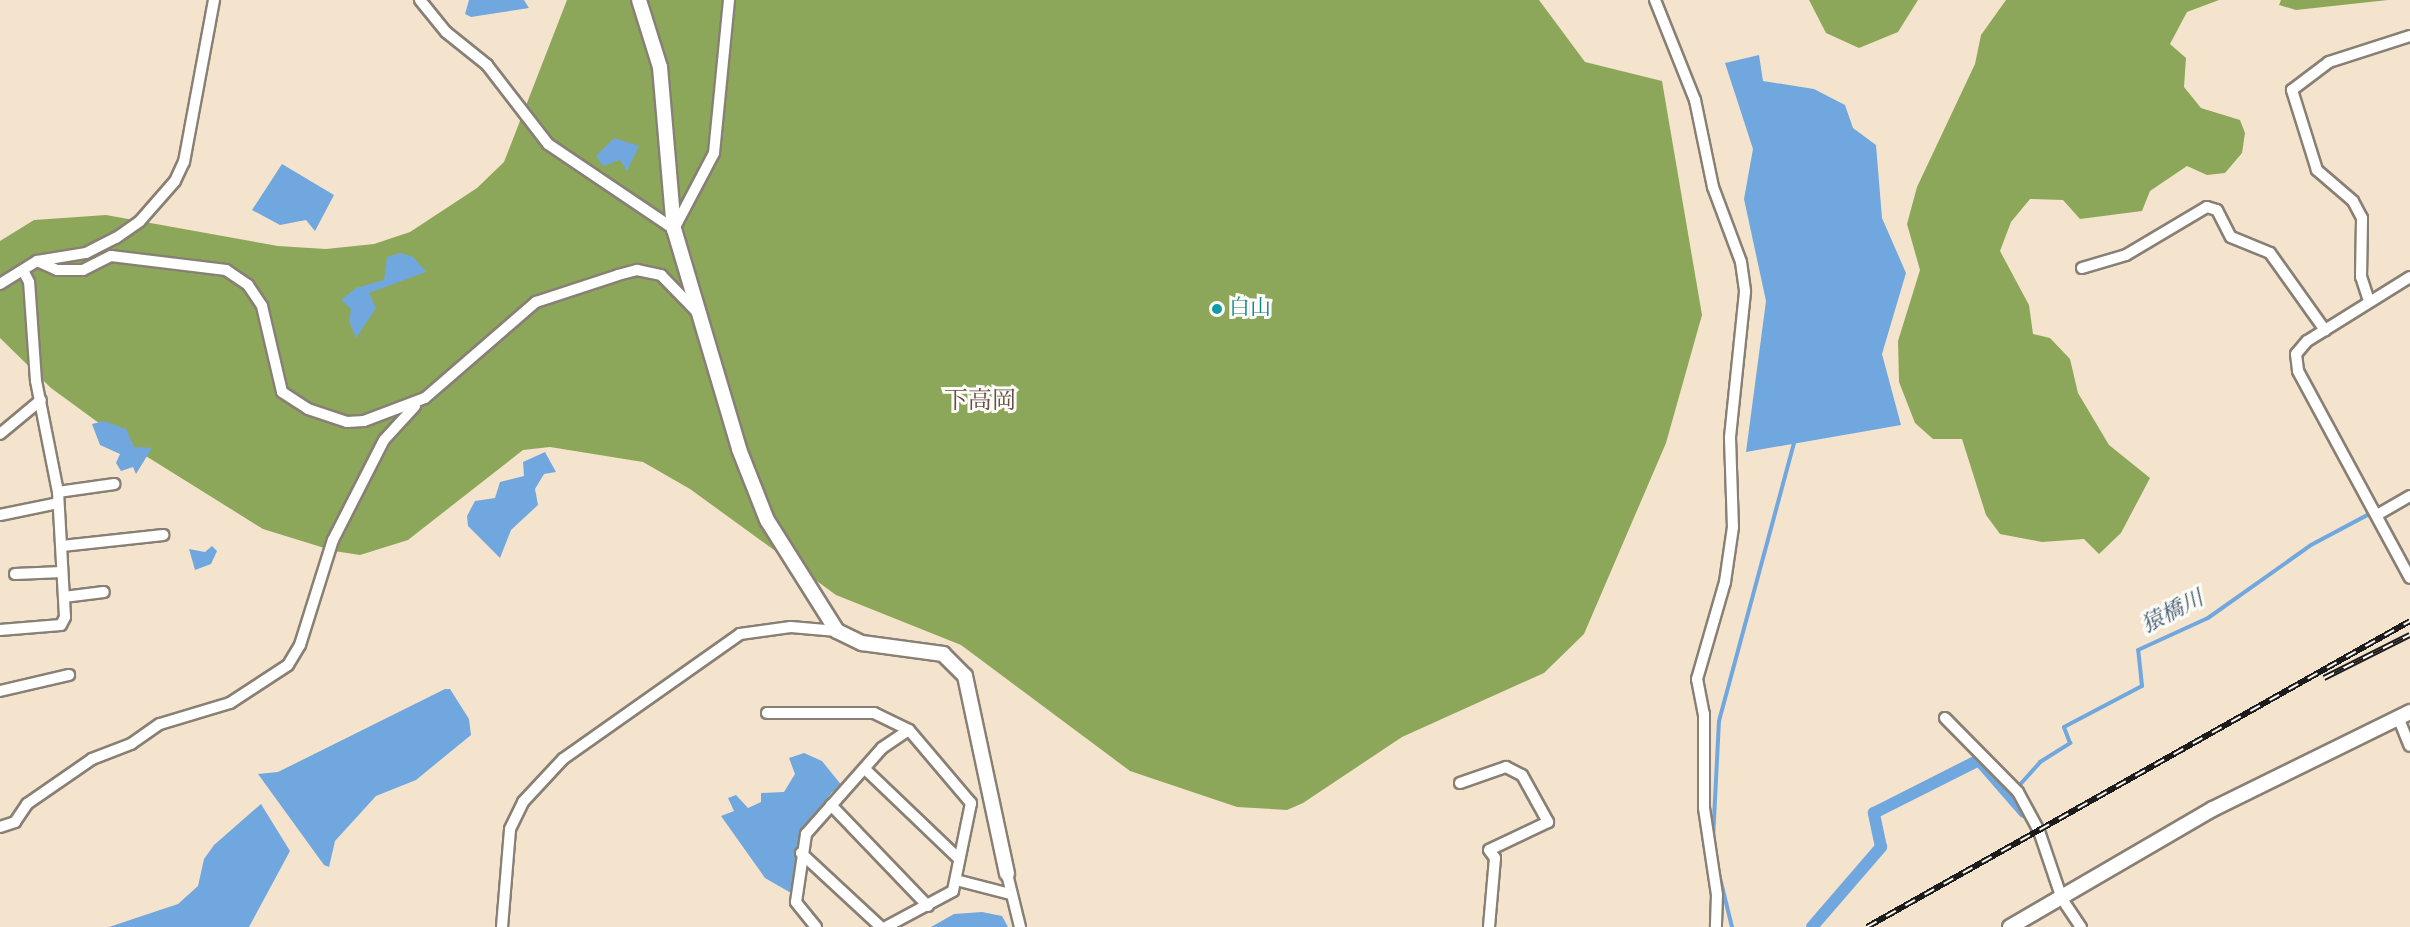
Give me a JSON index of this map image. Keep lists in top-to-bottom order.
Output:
{
  "districts": ["下高岡"],
  "water": ["猿橋川"],
  "places": ["白山"]
}
